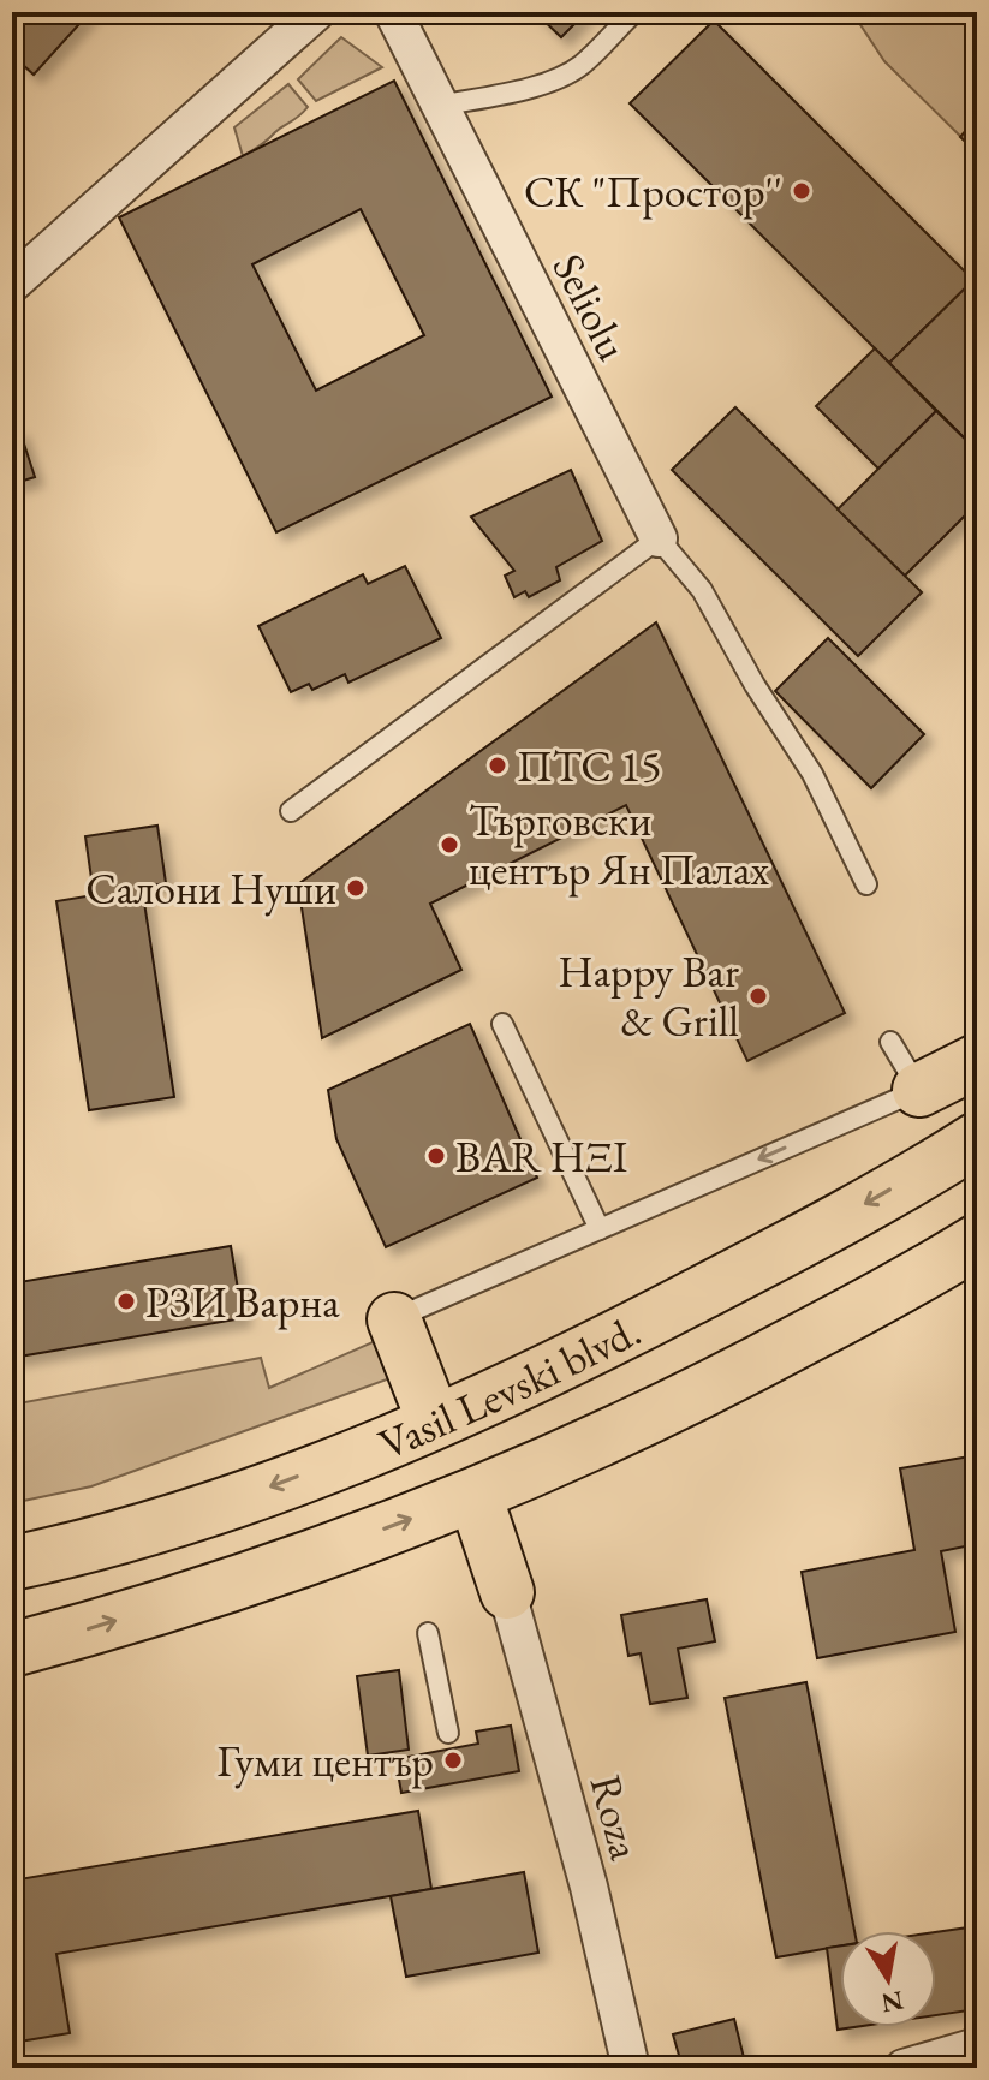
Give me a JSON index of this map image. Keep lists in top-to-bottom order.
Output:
{
  "streets": {
    "highway": ["Vasil Levski blvd."],
    "street": ["Seliolu", "Roza"]
  },
  "places": [
    "СК \"Простор''",
    "ПТС 15",
    "Търговски център Ян Палах",
    "Салони Нуши",
    "Happy Bar & Grill",
    "BAR HΞI",
    "РЗИ Варна",
    "Гуми център"
  ],
  "north": "bottom"
}
